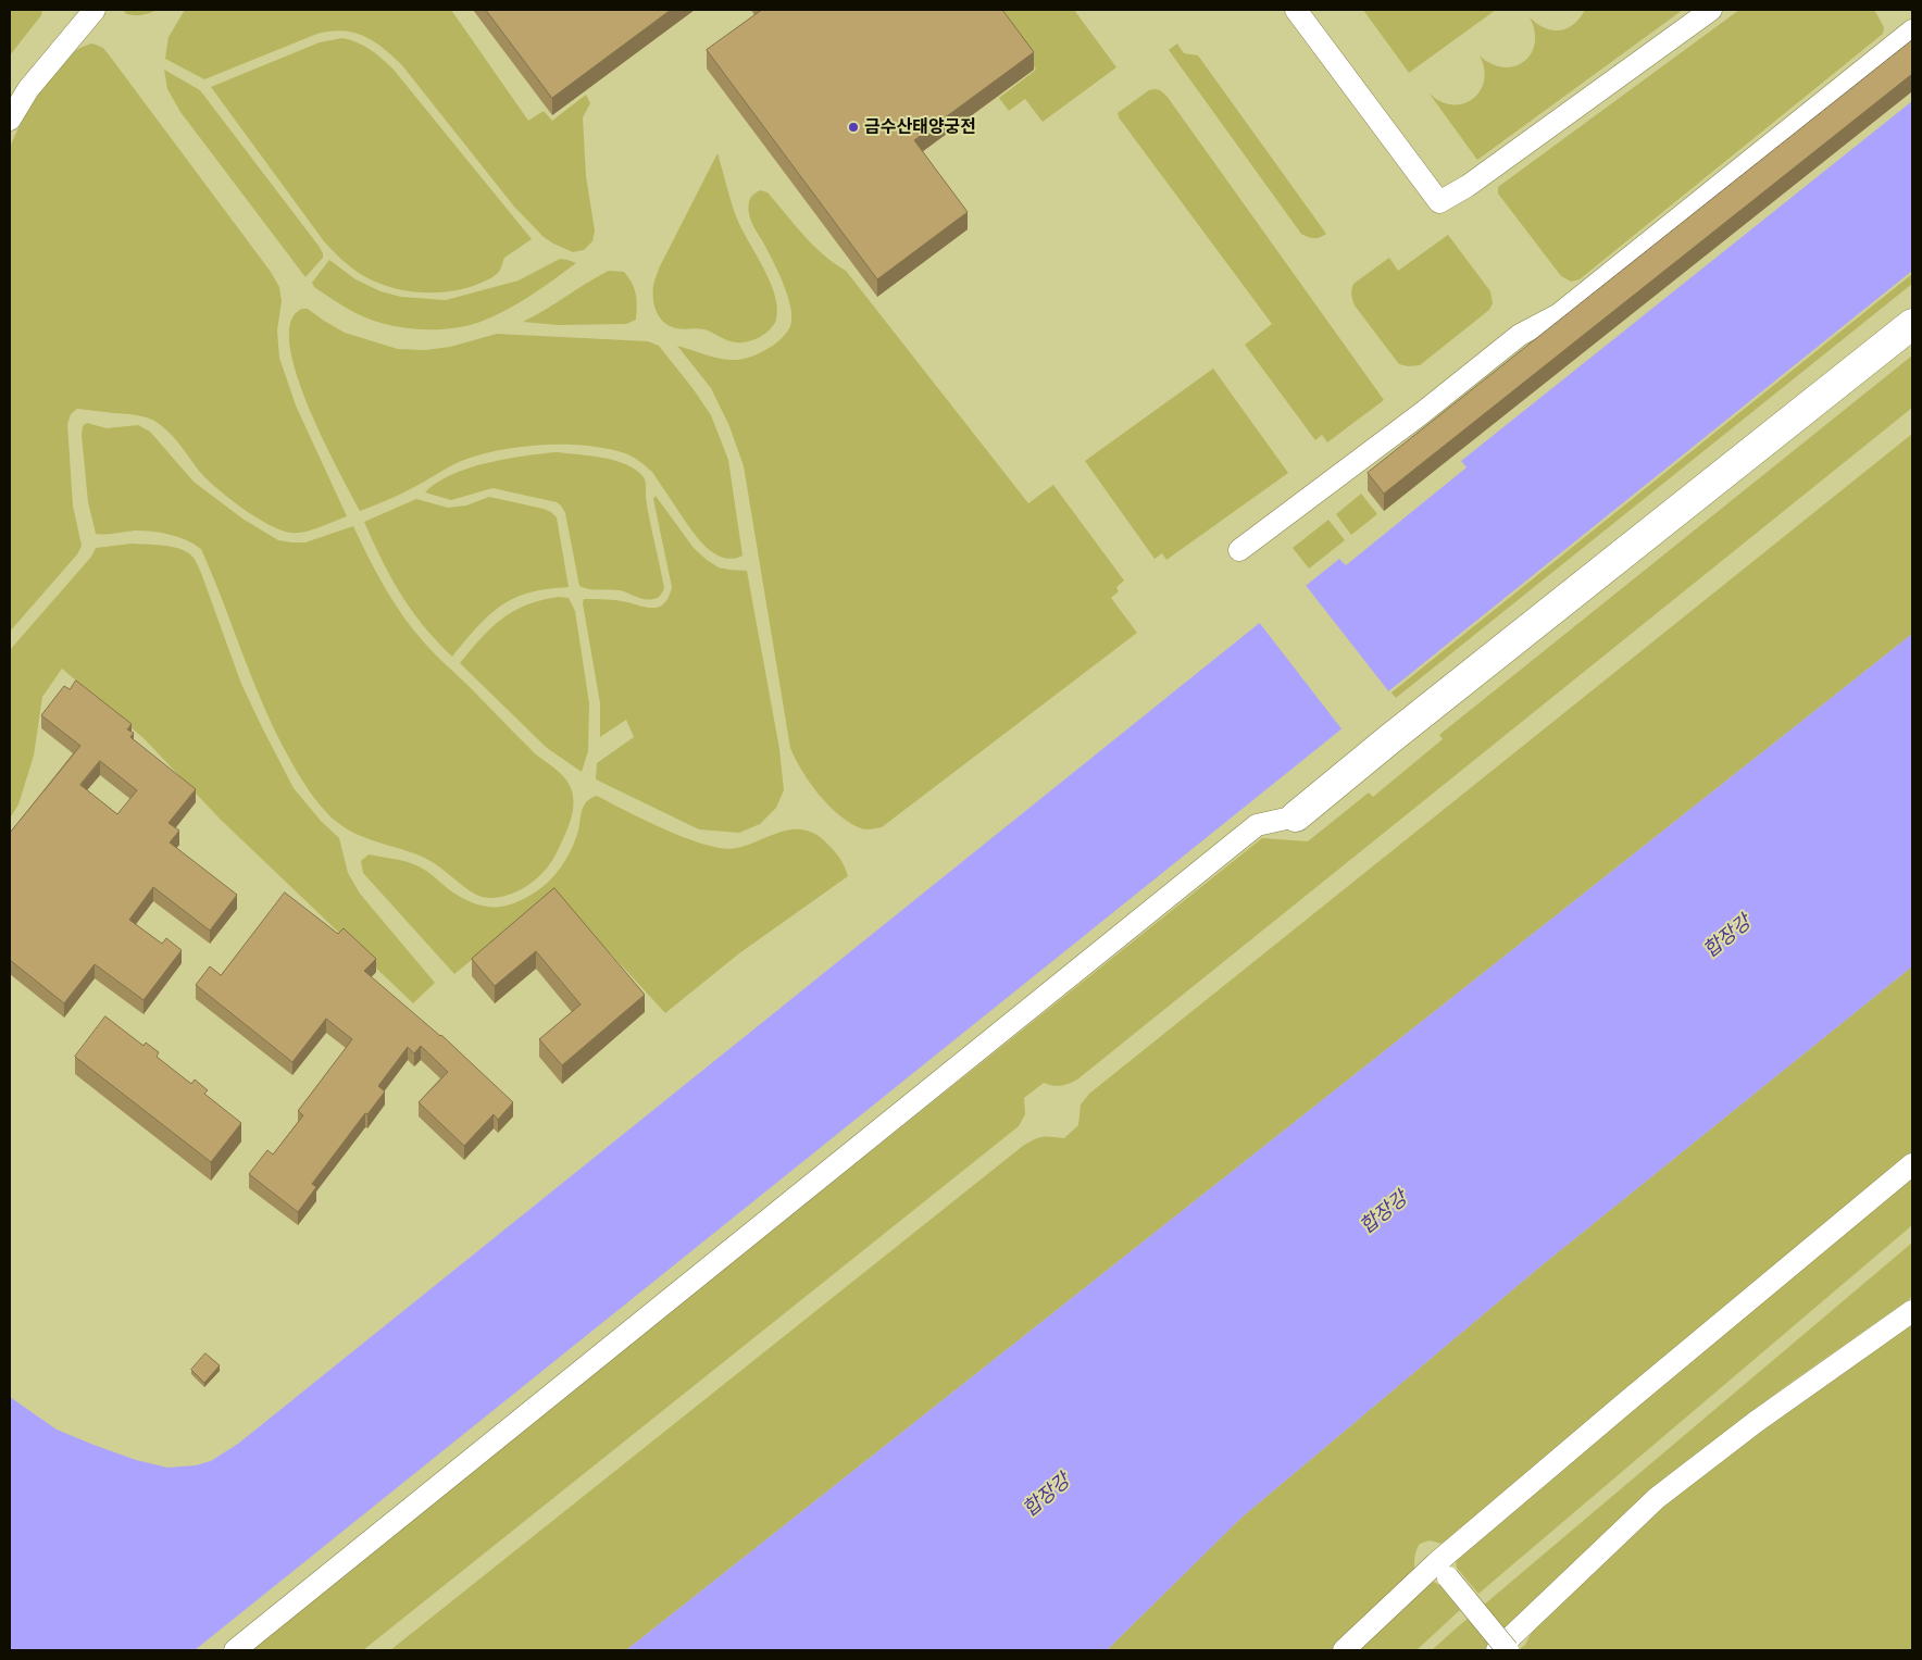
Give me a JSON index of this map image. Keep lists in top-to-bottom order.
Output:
{
  "water": ["합장강"],
  "places": ["금수산태양궁전"]
}
